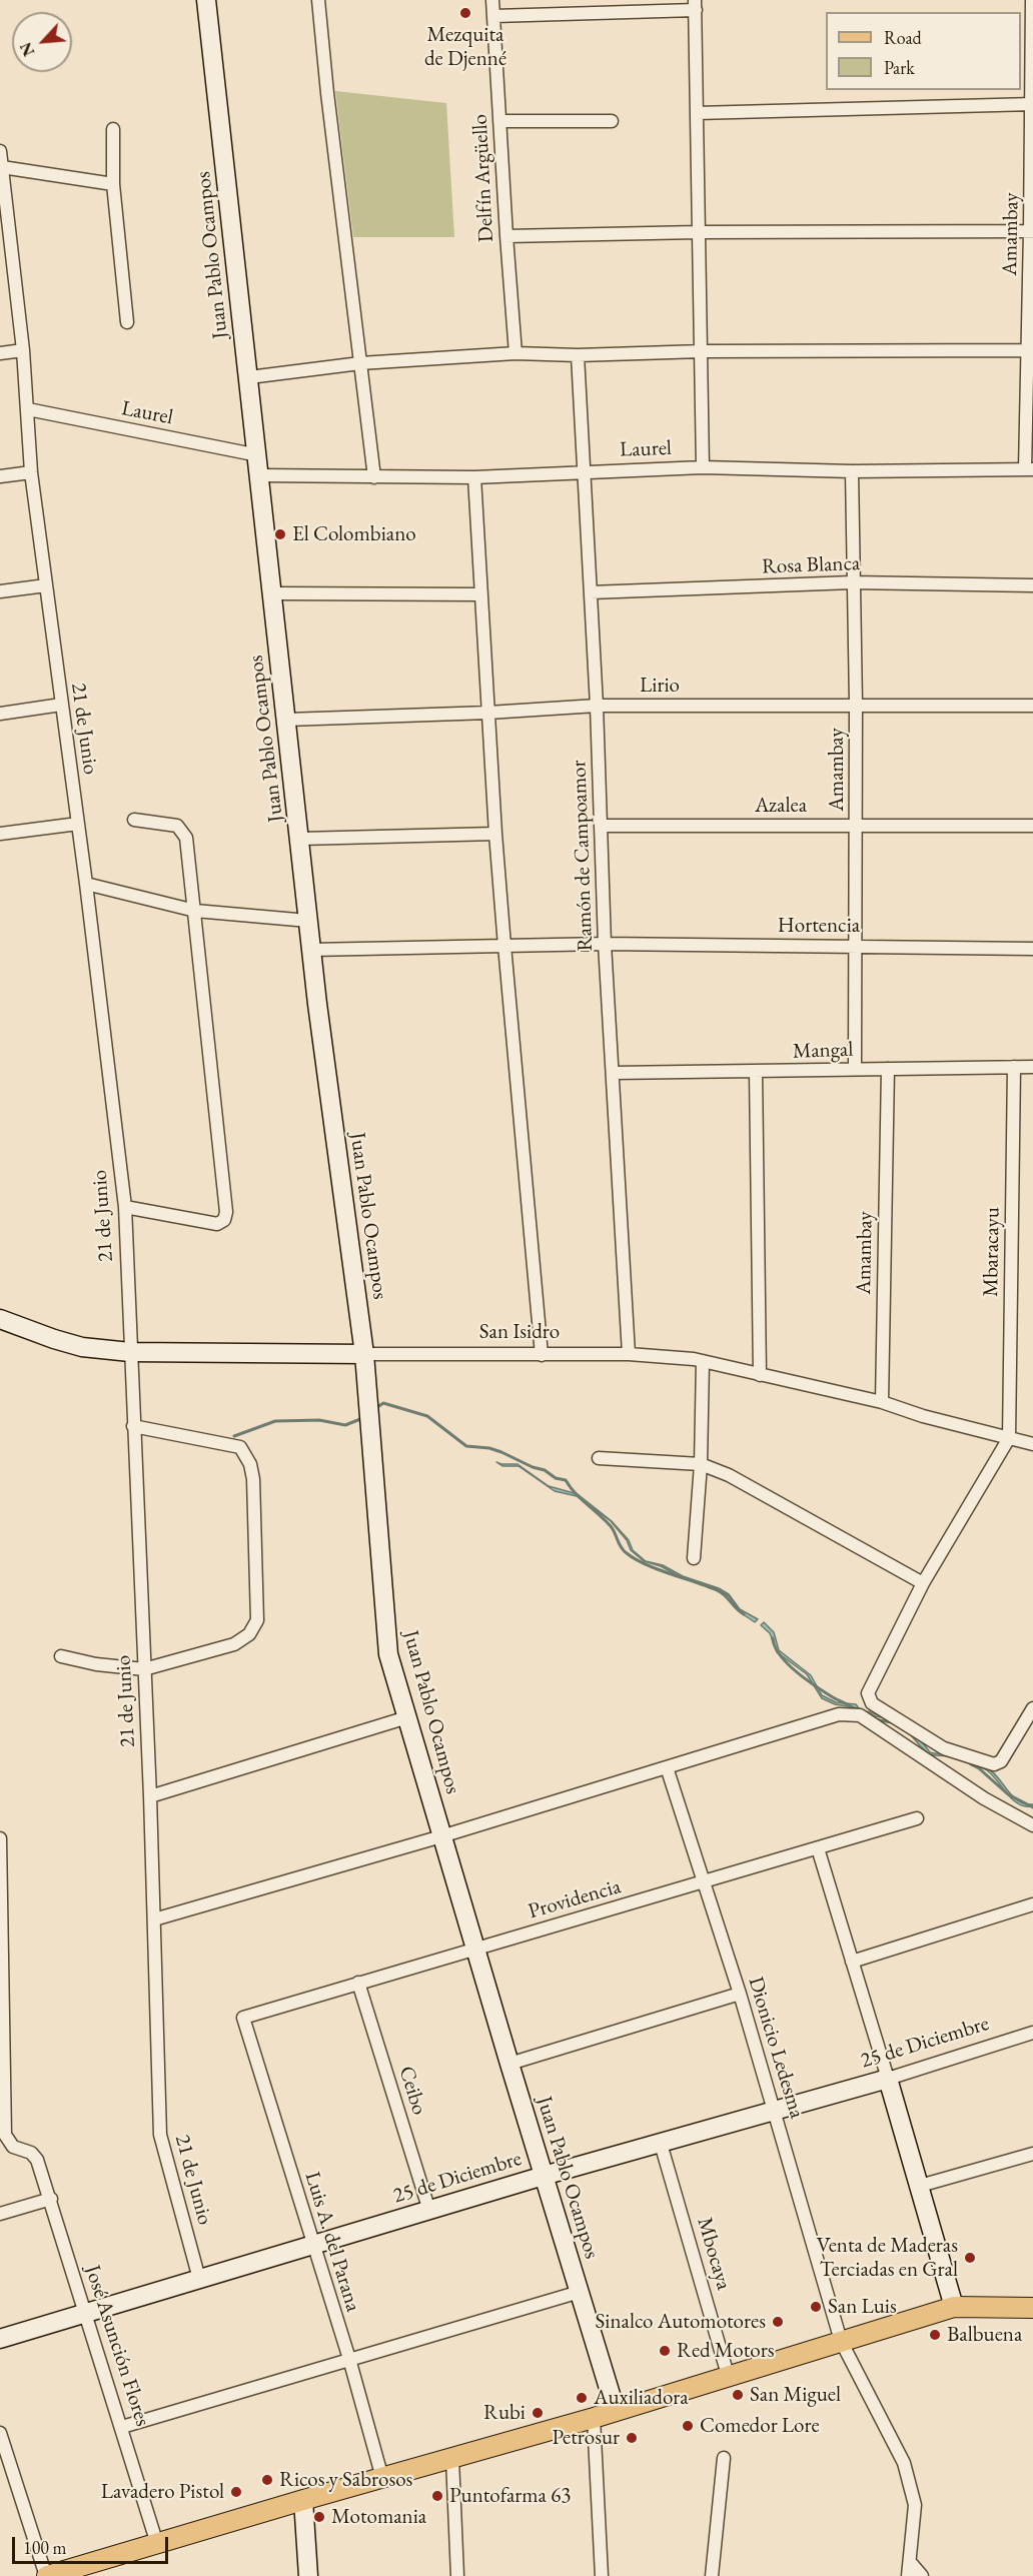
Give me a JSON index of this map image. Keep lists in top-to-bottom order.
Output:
{
  "streets": {
    "street": [
      "Delfín Argüello",
      "Amambay",
      "Juan Pablo Ocampos",
      "Laurel",
      "Rosa Blanca",
      "Lirio",
      "21 de Junio",
      "Azalea",
      "Ramón de Campoamor",
      "Hortencia",
      "Mangal",
      "Mbaracayu",
      "San Isidro",
      "Providencia",
      "25 de Diciembre",
      "Dionicio Ledesma",
      "Ceibo",
      "Luis A. del Parana",
      "Mbocaya",
      "José Asunción Flores"
    ]
  },
  "crossings": [
    ["Amambay", "Laurel"],
    ["Amambay", "Rosa Blanca"],
    ["Amambay", "Lirio"],
    ["Amambay", "Azalea"],
    ["Amambay", "Hortencia"],
    ["Amambay", "Mangal"],
    ["Amambay", "San Isidro"],
    ["Juan Pablo Ocampos", "Laurel"],
    ["Juan Pablo Ocampos", "Lirio"],
    ["Juan Pablo Ocampos", "Hortencia"],
    ["Juan Pablo Ocampos", "San Isidro"],
    ["Juan Pablo Ocampos", "Providencia"],
    ["Juan Pablo Ocampos", "25 de Diciembre"],
    ["Laurel", "21 de Junio"],
    ["Laurel", "Ramón de Campoamor"],
    ["Rosa Blanca", "Ramón de Campoamor"],
    ["Lirio", "Ramón de Campoamor"],
    ["21 de Junio", "San Isidro"],
    ["21 de Junio", "25 de Diciembre"],
    ["Azalea", "Ramón de Campoamor"],
    ["Ramón de Campoamor", "Hortencia"],
    ["Ramón de Campoamor", "Mangal"],
    ["Ramón de Campoamor", "San Isidro"],
    ["Mangal", "Mbaracayu"],
    ["Mbaracayu", "San Isidro"],
    ["Providencia", "Dionicio Ledesma"],
    ["Providencia", "Ceibo"],
    ["Providencia", "Luis A. del Parana"],
    ["25 de Diciembre", "Dionicio Ledesma"],
    ["25 de Diciembre", "Ceibo"],
    ["25 de Diciembre", "Luis A. del Parana"],
    ["25 de Diciembre", "Mbocaya"],
    ["25 de Diciembre", "José Asunción Flores"]
  ],
  "places": [
    "Mezquita de Djenné",
    "El Colombiano",
    "Venta de Maderas Terciadas en Gral",
    "San Luis",
    "Sinalco Automotores",
    "Balbuena",
    "Red Motors",
    "San Miguel",
    "Auxiliadora",
    "Rubi",
    "Comedor Lore",
    "Petrosur",
    "Ricos y Sabrosos",
    "Lavadero Pistol",
    "Puntofarma 63",
    "Motomania"
  ],
  "legend": ["Road", "Park"],
  "scale_bar": "100 m",
  "north": "bottom left"
}
